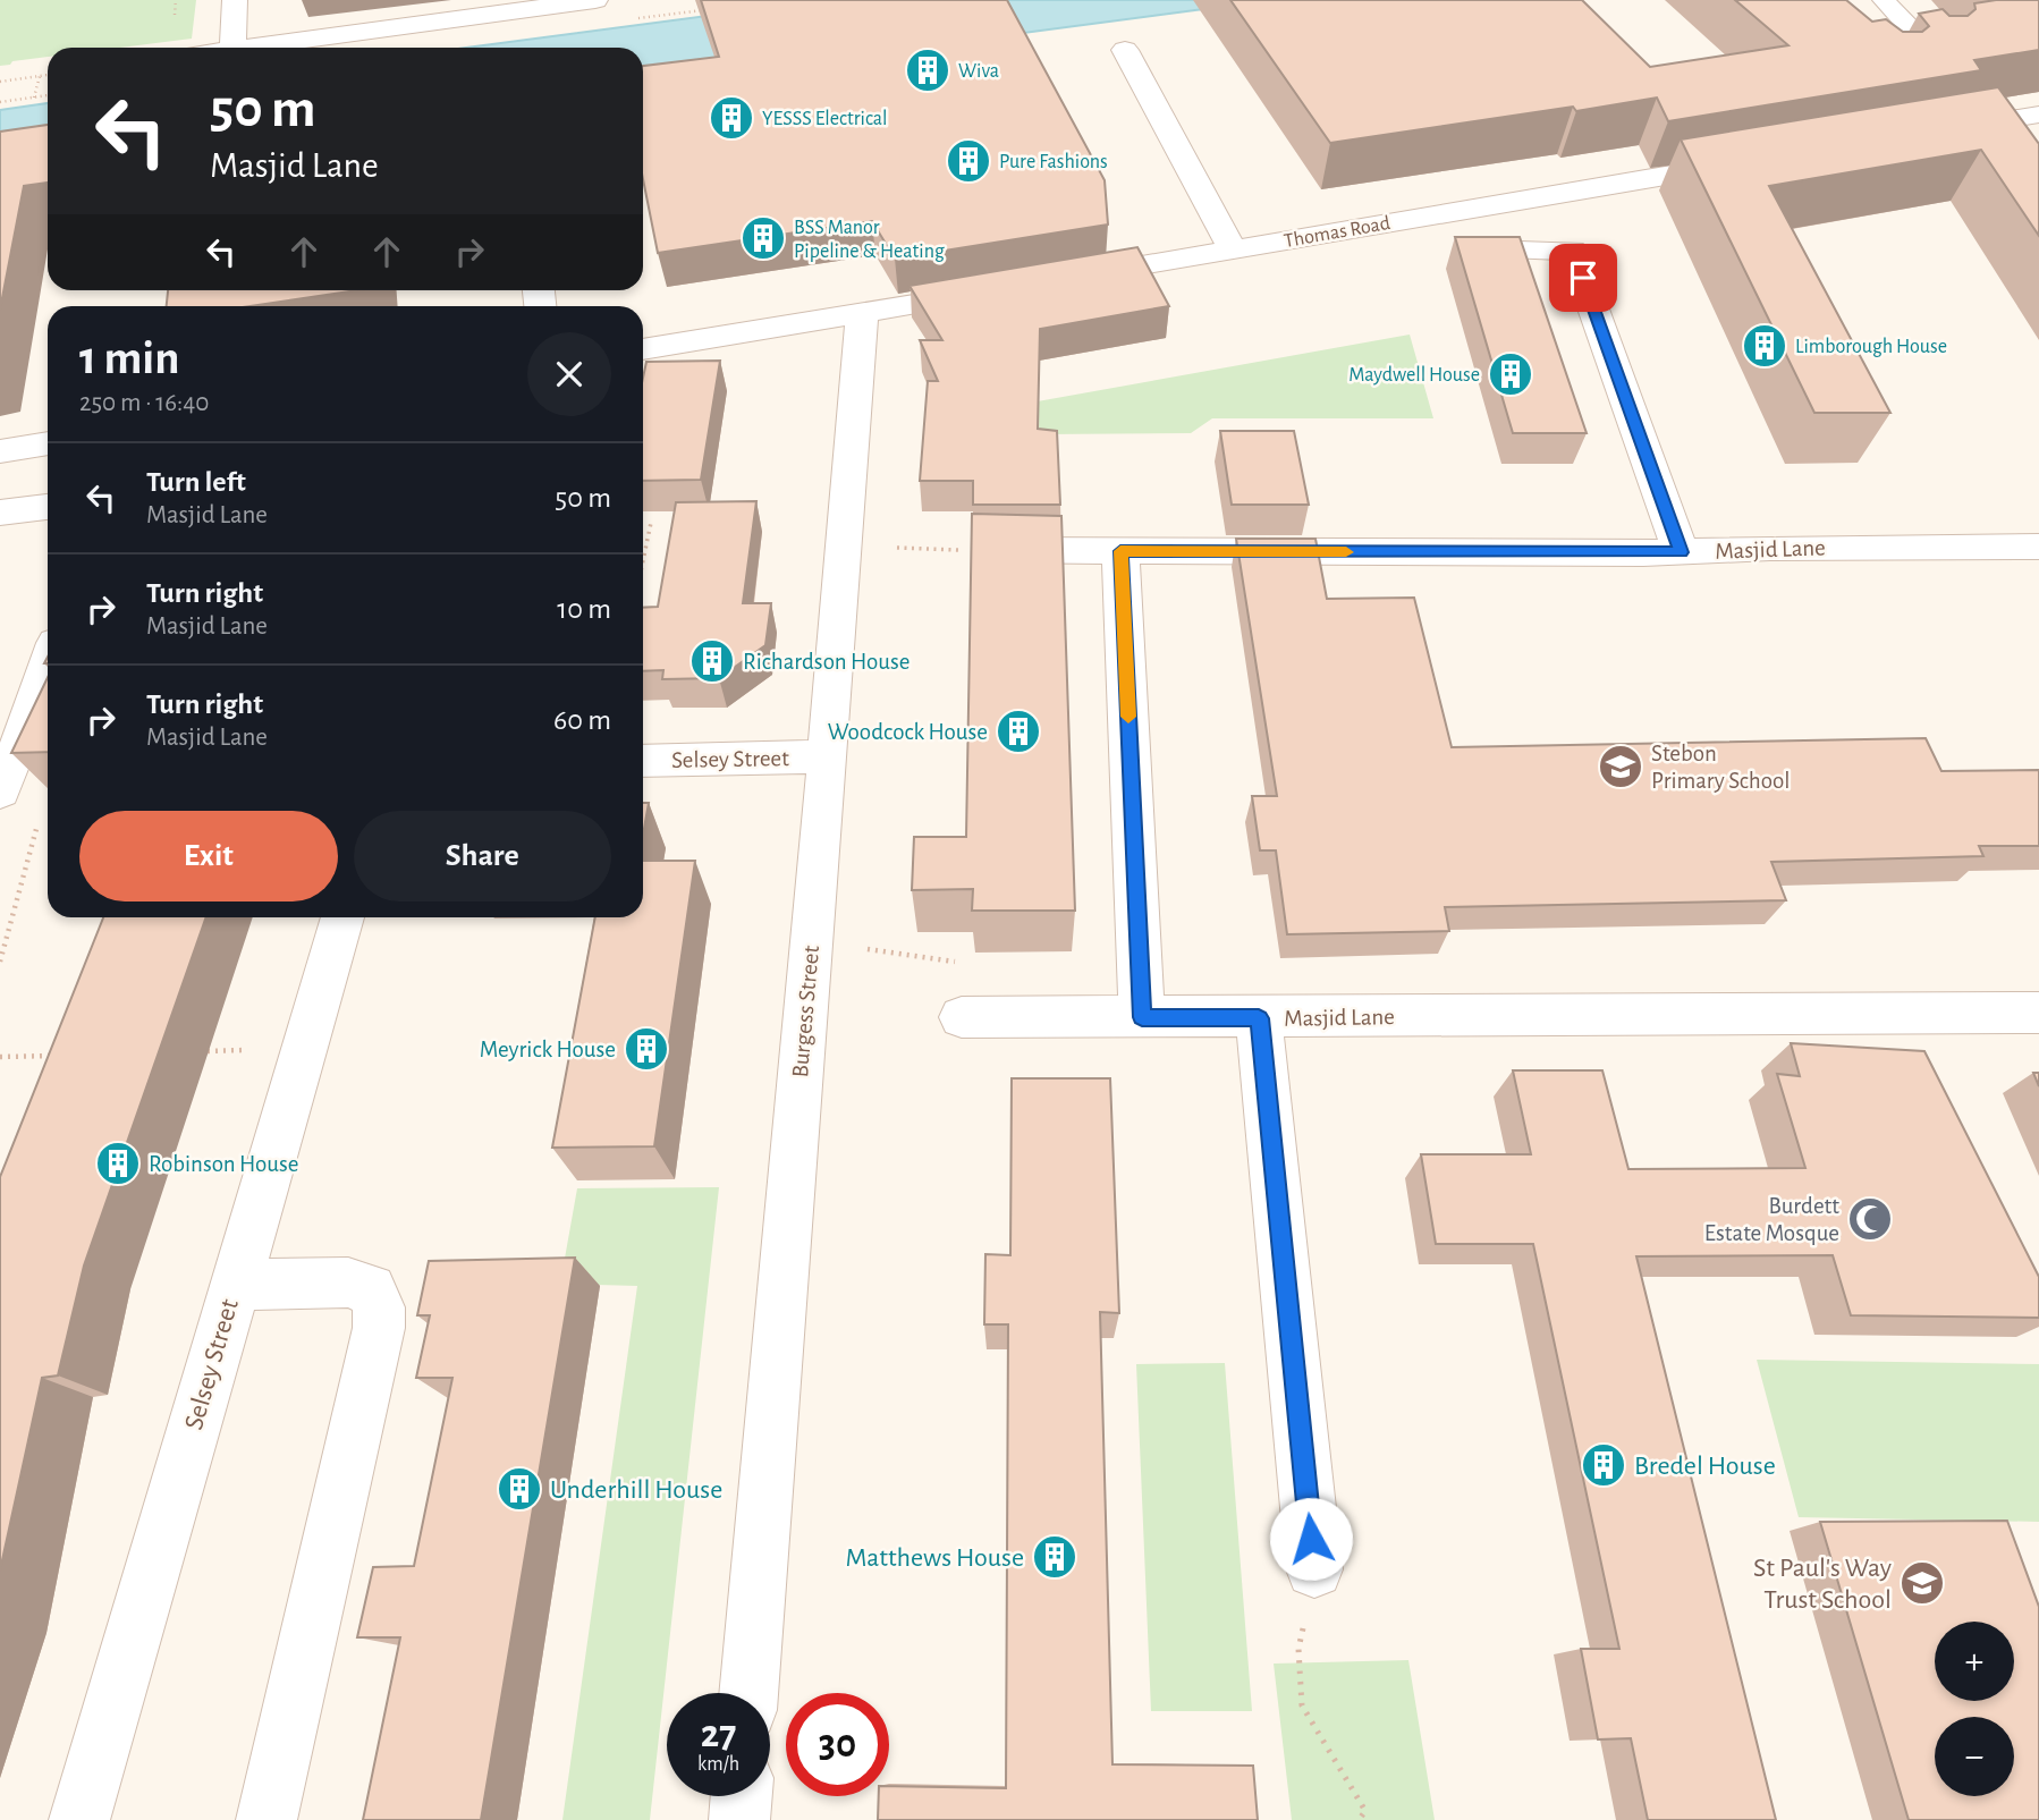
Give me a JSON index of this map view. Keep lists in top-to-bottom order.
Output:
{
  "streets": {
    "street": [
      "Thomas Road",
      "Masjid Lane",
      "Selsey Street",
      "Burgess Street"
    ]
  },
  "crossings": [
    ["Selsey Street", "Burgess Street"]
  ],
  "places": {
    "building": [
      "Wiva",
      "YESSS Electrical",
      "Pure Fashions",
      "BSS Manor Pipeline & Heating",
      "Limborough House",
      "Maydwell House",
      "Richardson House",
      "Woodcock House",
      "Meyrick House",
      "Robinson House",
      "Bredel House",
      "Underhill House",
      "Matthews House"
    ],
    "school or university": ["Stebon Primary School", "St Paul's Way Trust School"],
    "mosque": ["Burdett Estate Mosque"]
  },
  "page": {
    "turn": ["50 m", "Masjid Lane"],
    "heading": ["1 min", "250 m · 16:40"],
    "list": [
      {
        "name": "Turn left",
        "note": "Masjid Lane",
        "value": "50 m"
      },
      {
        "name": "Turn right",
        "note": "Masjid Lane",
        "value": "10 m"
      },
      {
        "name": "Turn right",
        "note": "Masjid Lane",
        "value": "60 m"
      }
    ],
    "buttons": ["Exit", "Share"],
    "map_buttons": ["+", "−"],
    "speed": "27 km/h",
    "limit": "30"
  }
}
